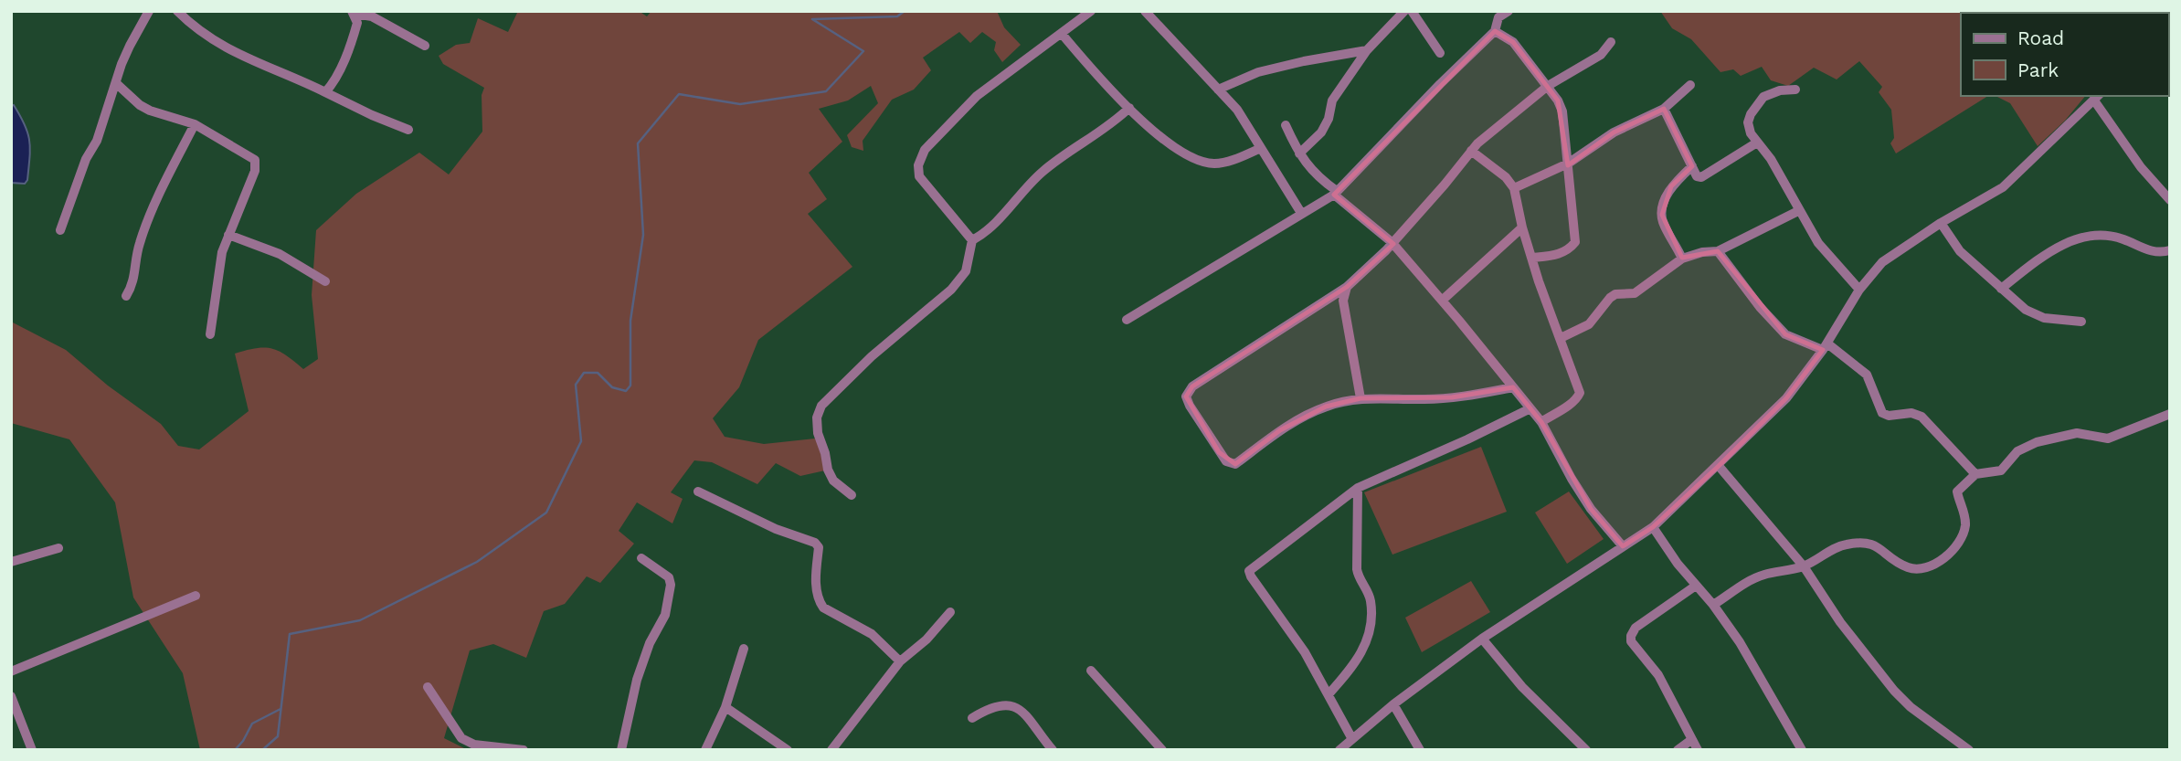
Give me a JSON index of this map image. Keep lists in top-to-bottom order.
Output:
{
  "legend": ["Road", "Park"]
}
